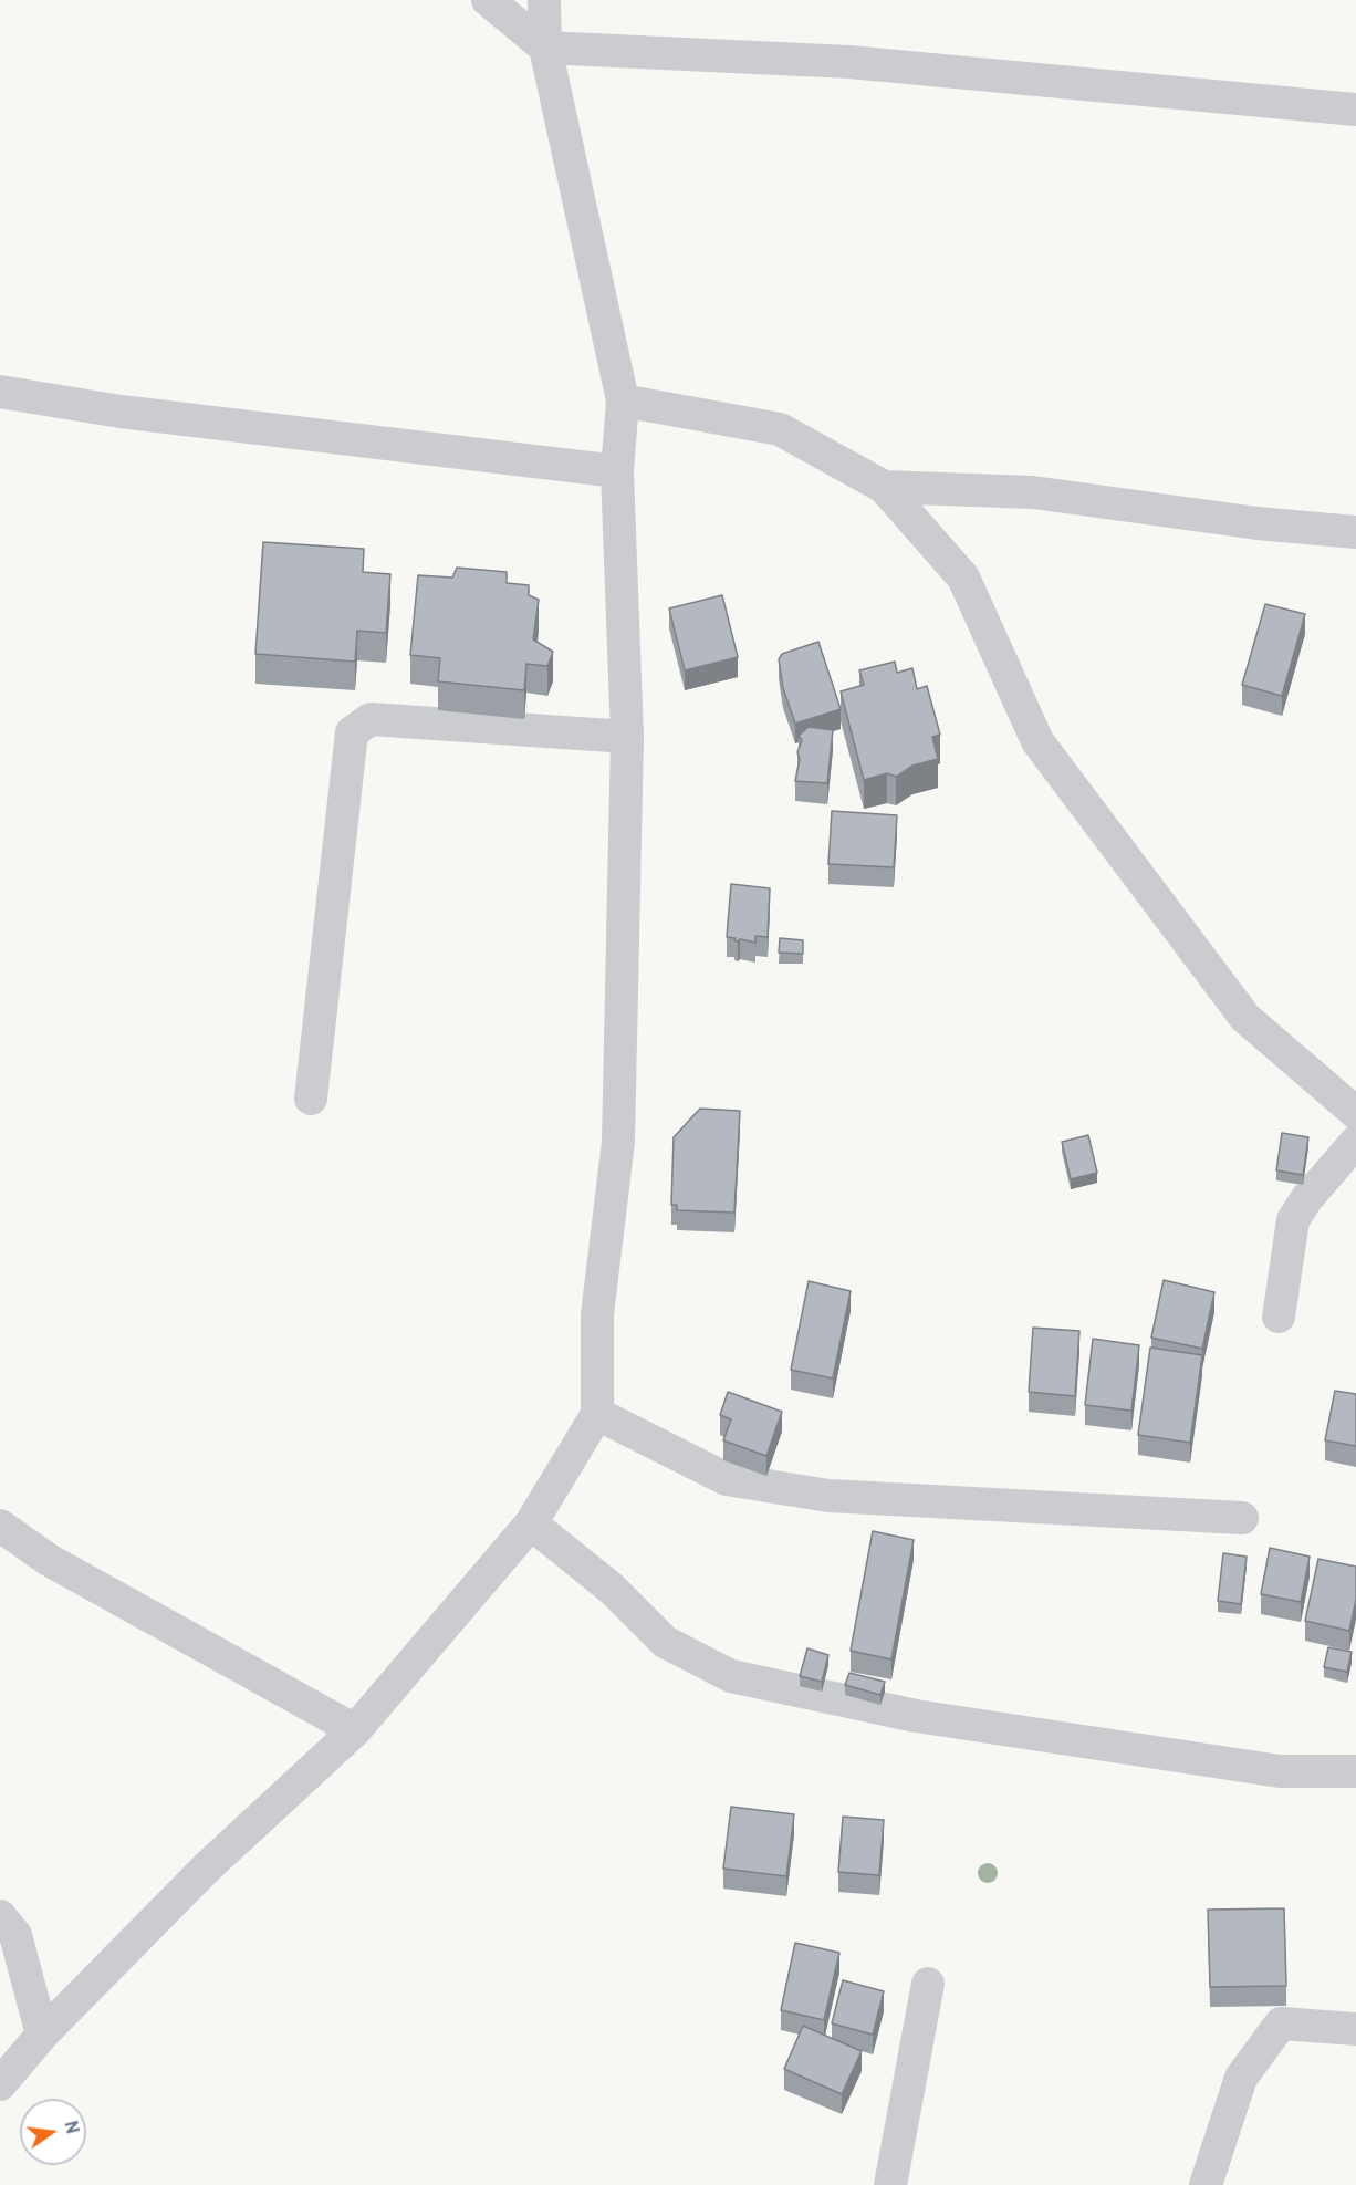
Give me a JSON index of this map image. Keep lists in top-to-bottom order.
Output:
{
  "north": "right"
}
